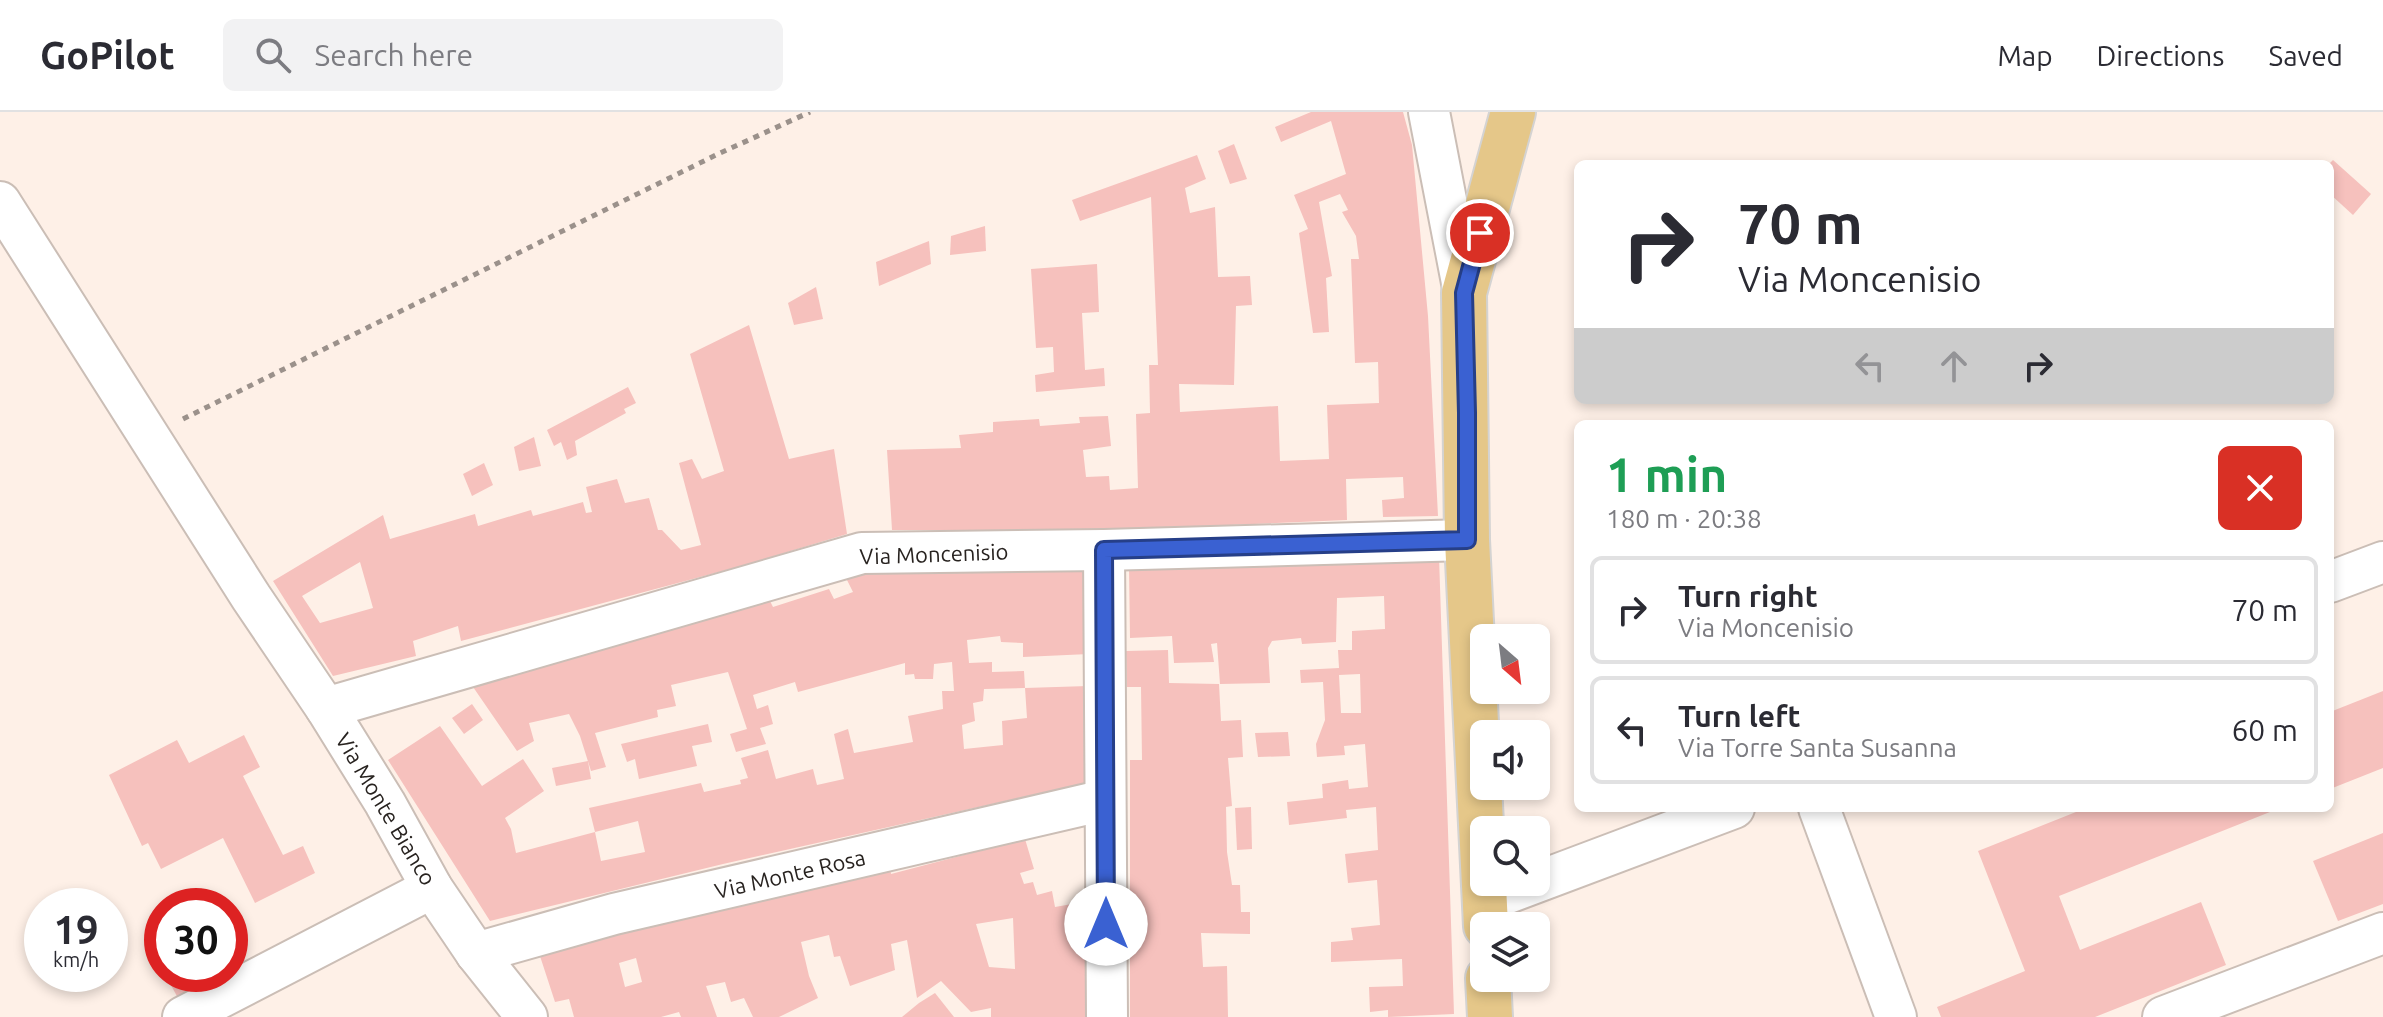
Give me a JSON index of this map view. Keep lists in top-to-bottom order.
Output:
{
  "streets": {
    "street": ["Via Moncenisio", "Via Monte Bianco", "Via Monte Rosa"]
  },
  "crossings": [
    ["Via Moncenisio", "Via Monte Bianco"],
    ["Via Monte Bianco", "Via Monte Rosa"]
  ],
  "north": "bottom right",
  "page": {
    "header": "GoPilot",
    "search": "Search here",
    "nav": ["Map", "Directions", "Saved"],
    "turn": ["70 m", "Via Moncenisio"],
    "heading": ["1 min", "180 m · 20:38"],
    "list": [
      {
        "name": "Turn right",
        "note": "Via Moncenisio",
        "value": "70 m"
      },
      {
        "name": "Turn left",
        "note": "Via Torre Santa Susanna",
        "value": "60 m"
      }
    ],
    "speed": "19 km/h",
    "limit": "30"
  }
}
